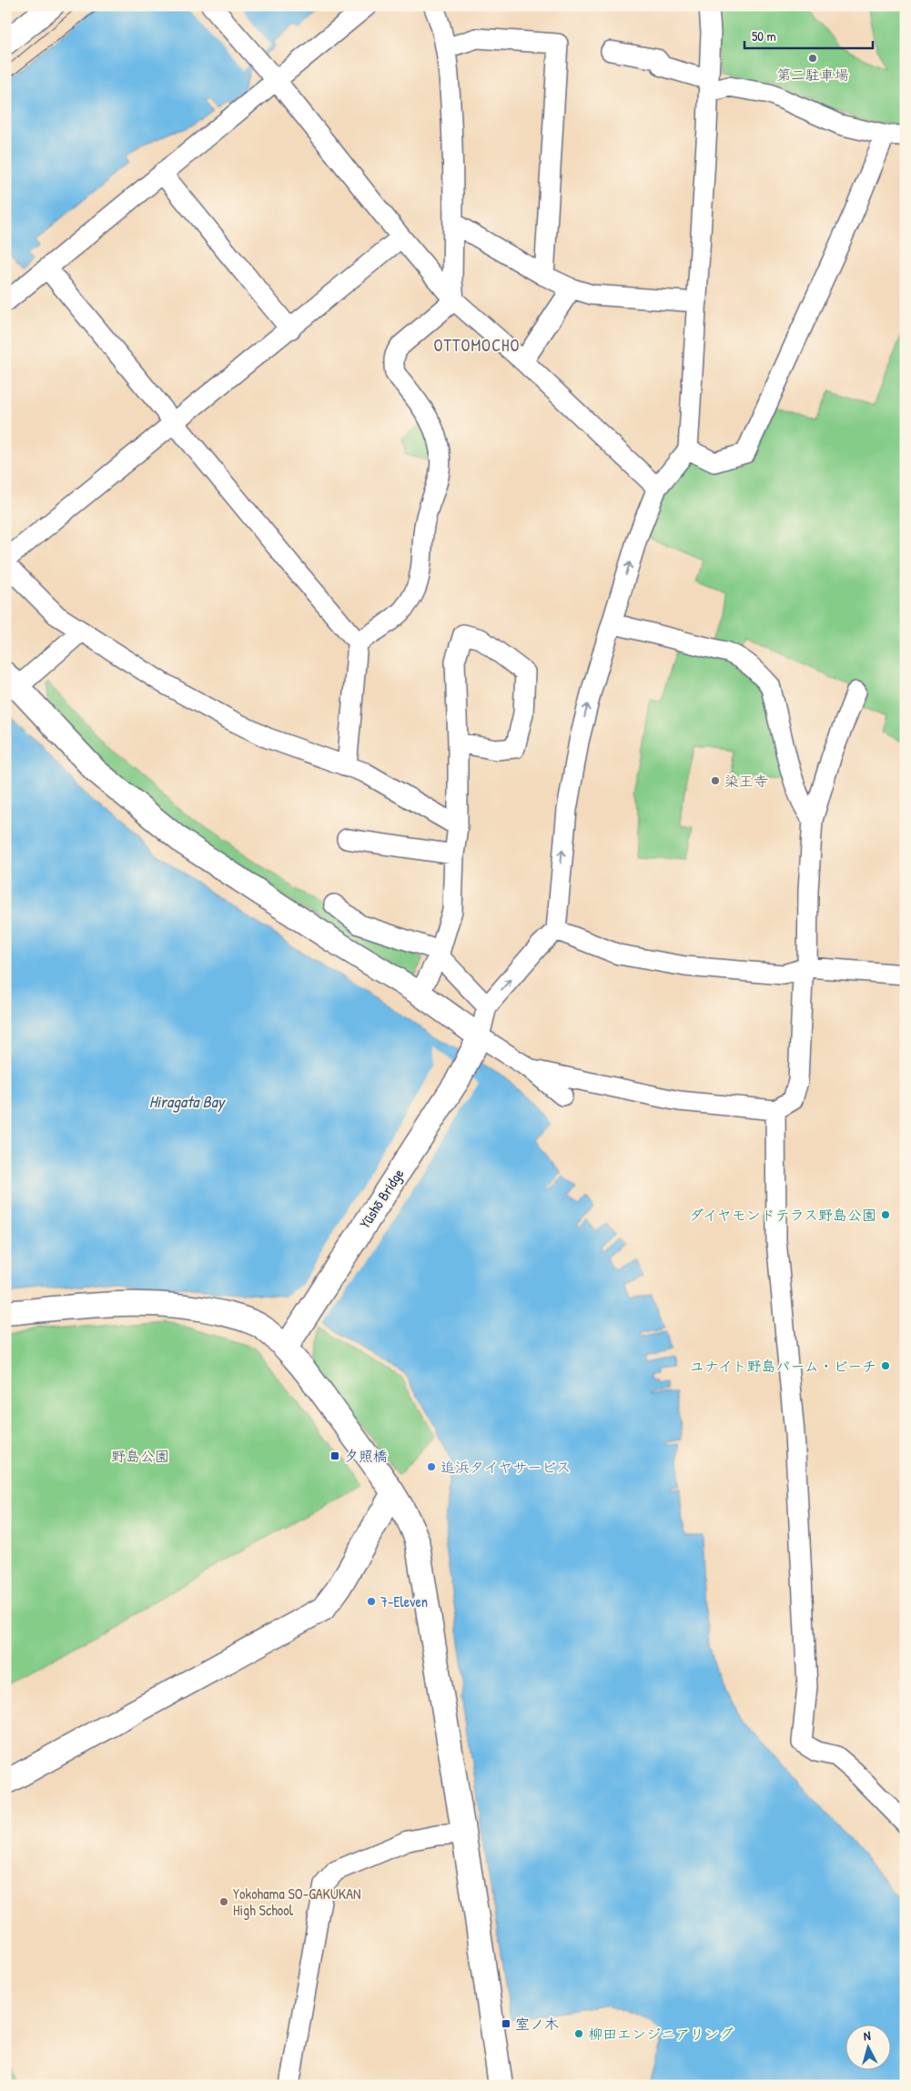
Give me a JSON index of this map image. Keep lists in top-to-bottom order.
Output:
{
  "streets": {
    "street": ["Yūshō Bridge"]
  },
  "districts": ["OTTOMOCHO"],
  "water": ["Hiragata Bay"],
  "parks": ["野島公園"],
  "places": {
    "other": [
      "第二駐車場",
      "染王寺",
      "ダイヤモンドテラス野島公園",
      "ユナイト野島パーム・ビーチ",
      "追浜タイヤサービス",
      "7-Eleven",
      "Yokohama SO-GAKUKAN High School",
      "柳田エンジニアリング"
    ],
    "transit": ["夕照橋", "室ノ木"]
  },
  "scale_bar": "50 m",
  "north": "top"
}
